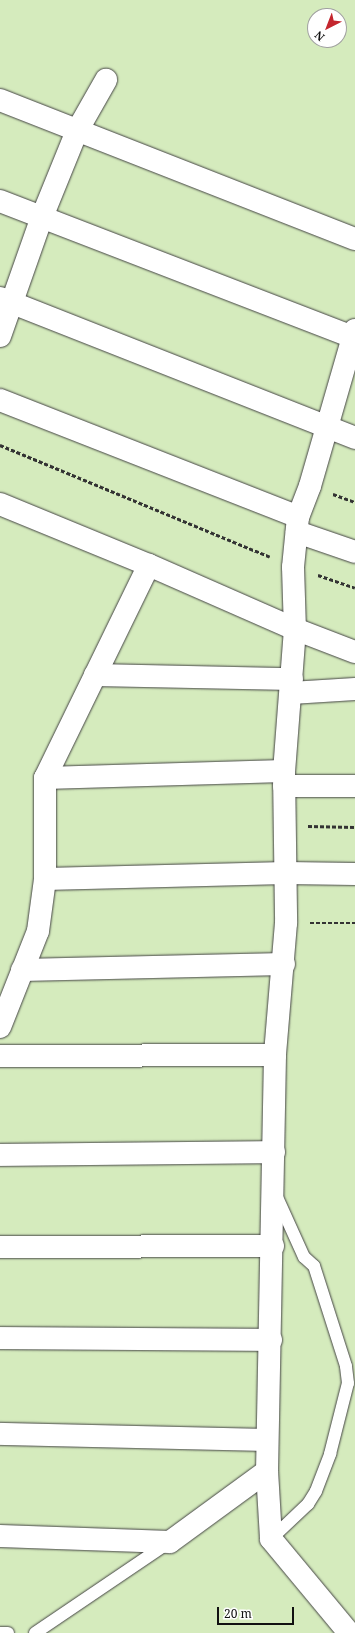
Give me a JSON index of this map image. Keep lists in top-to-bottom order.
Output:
{
  "scale_bar": "20 m",
  "north": "bottom left"
}
